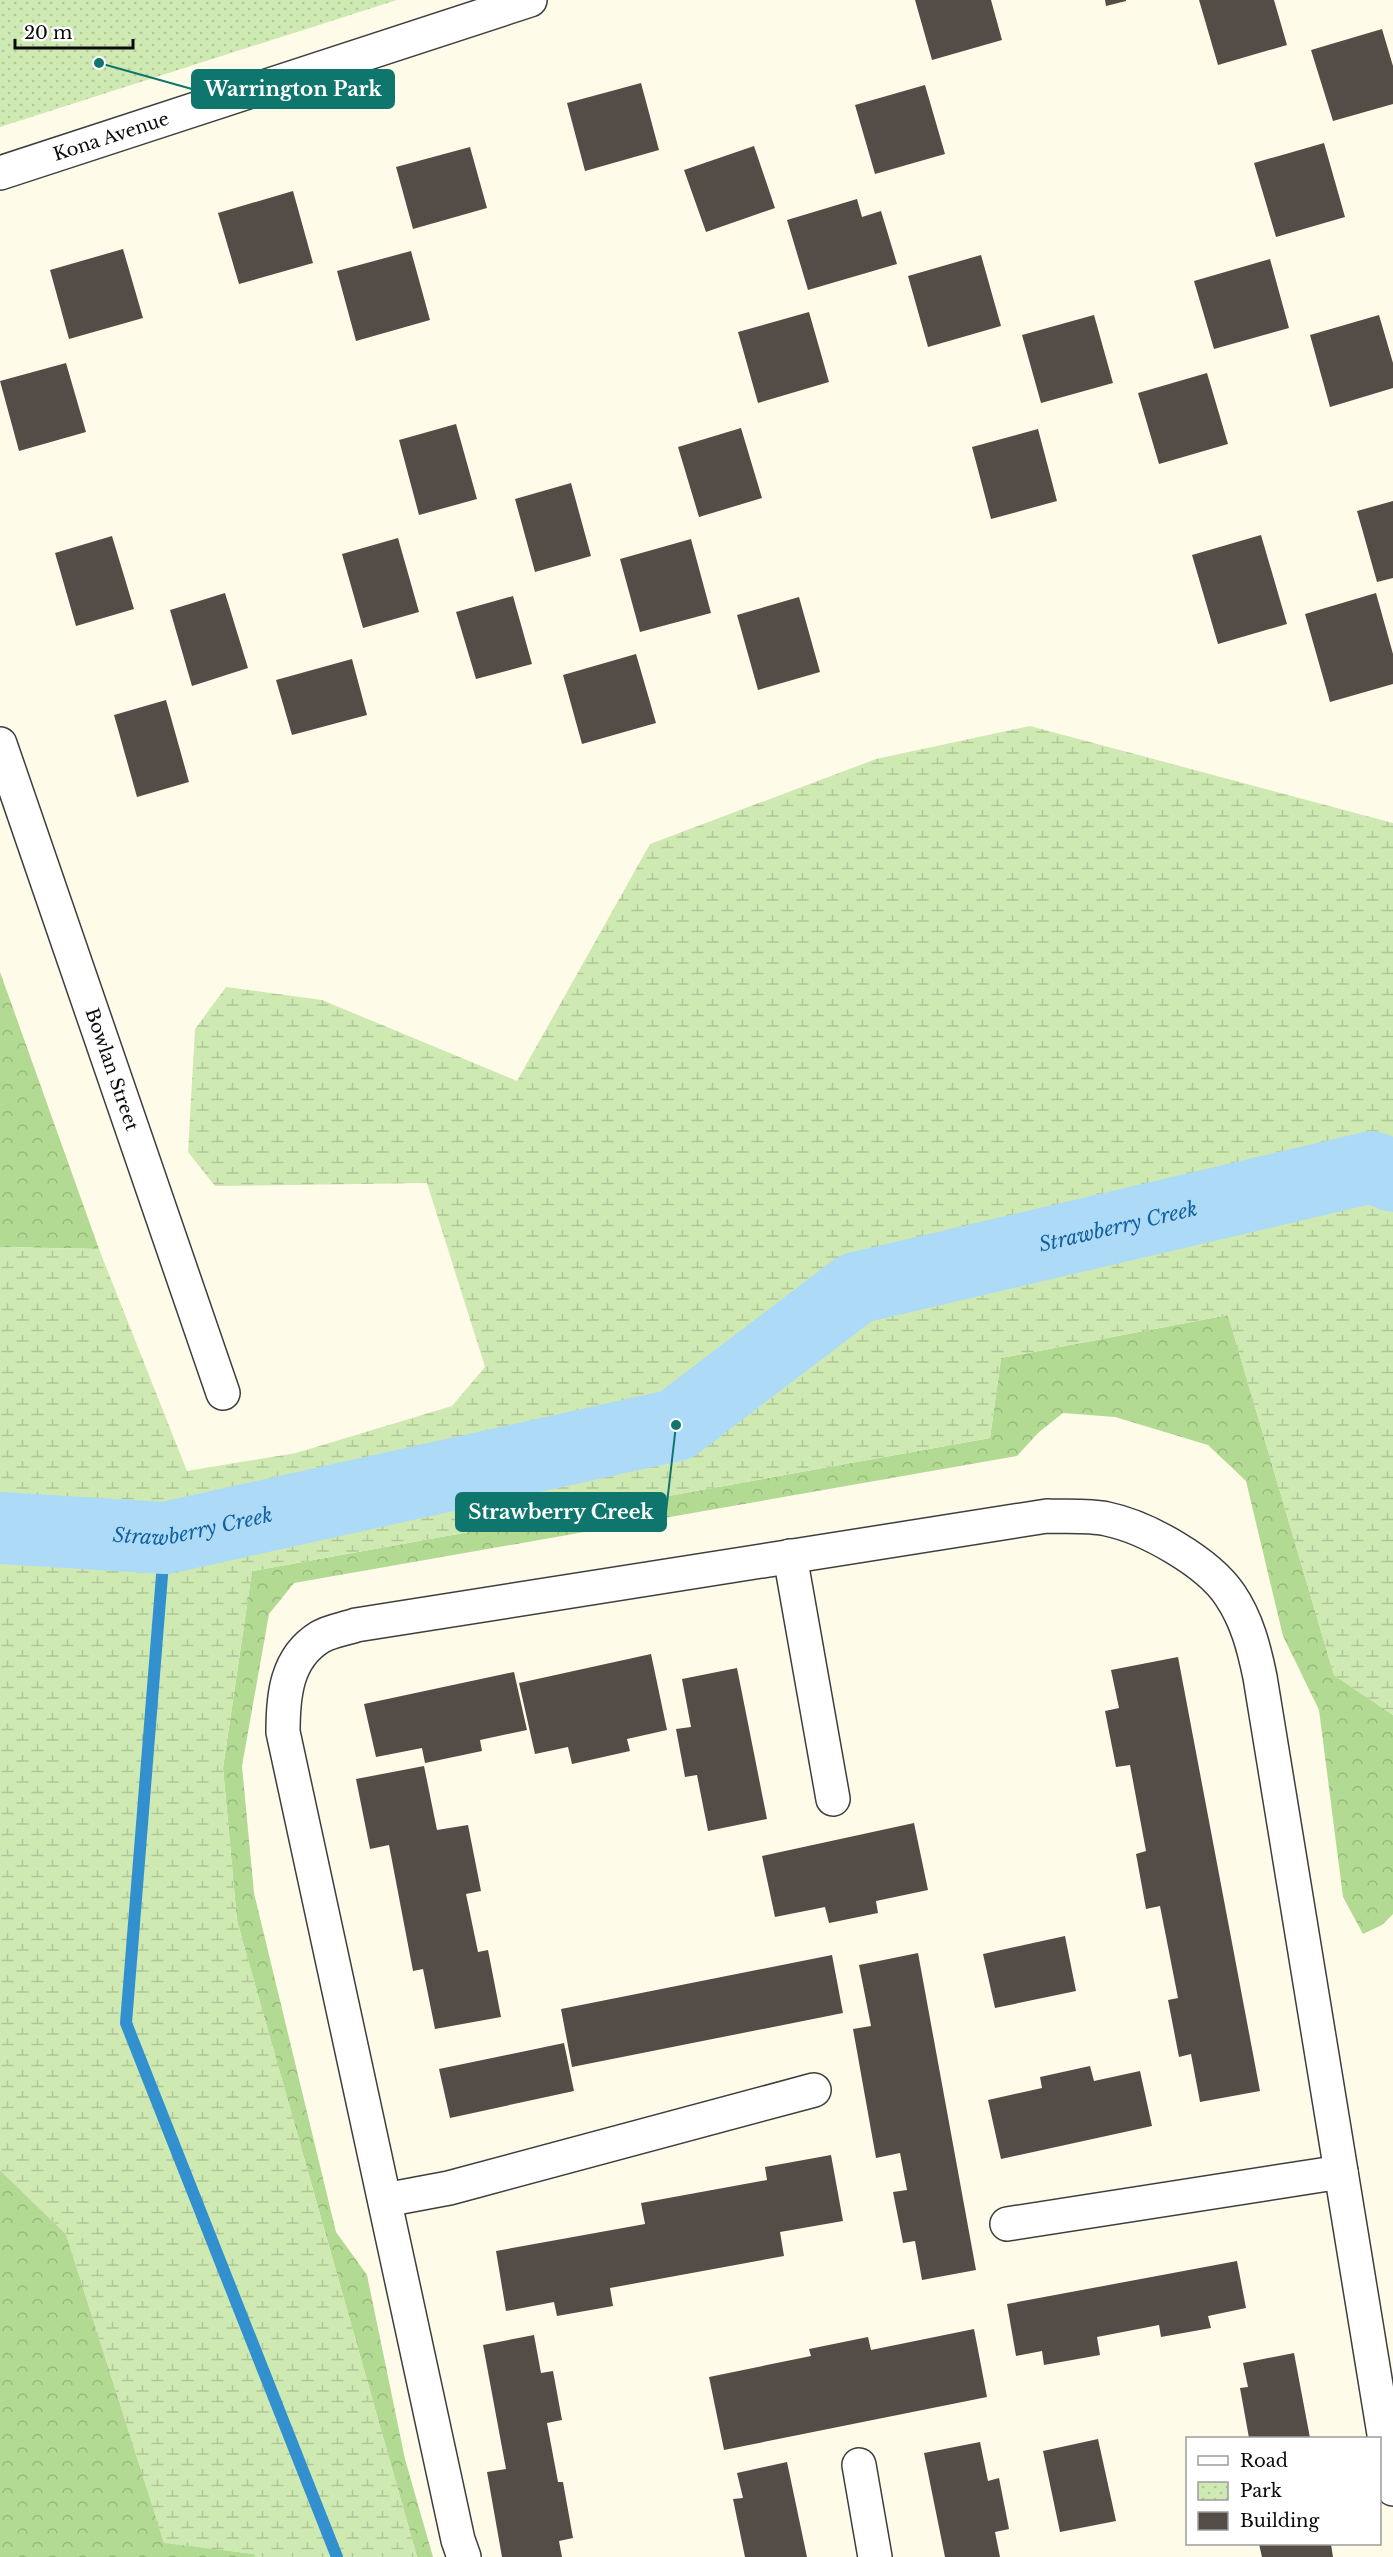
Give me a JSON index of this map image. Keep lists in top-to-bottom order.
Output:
{
  "streets": {
    "street": ["Kona Avenue", "Bowlan Street"]
  },
  "water": ["Strawberry Creek"],
  "places": ["Warrington Park", "Strawberry Creek"],
  "legend": ["Road", "Park", "Building"],
  "scale_bar": "20 m"
}
